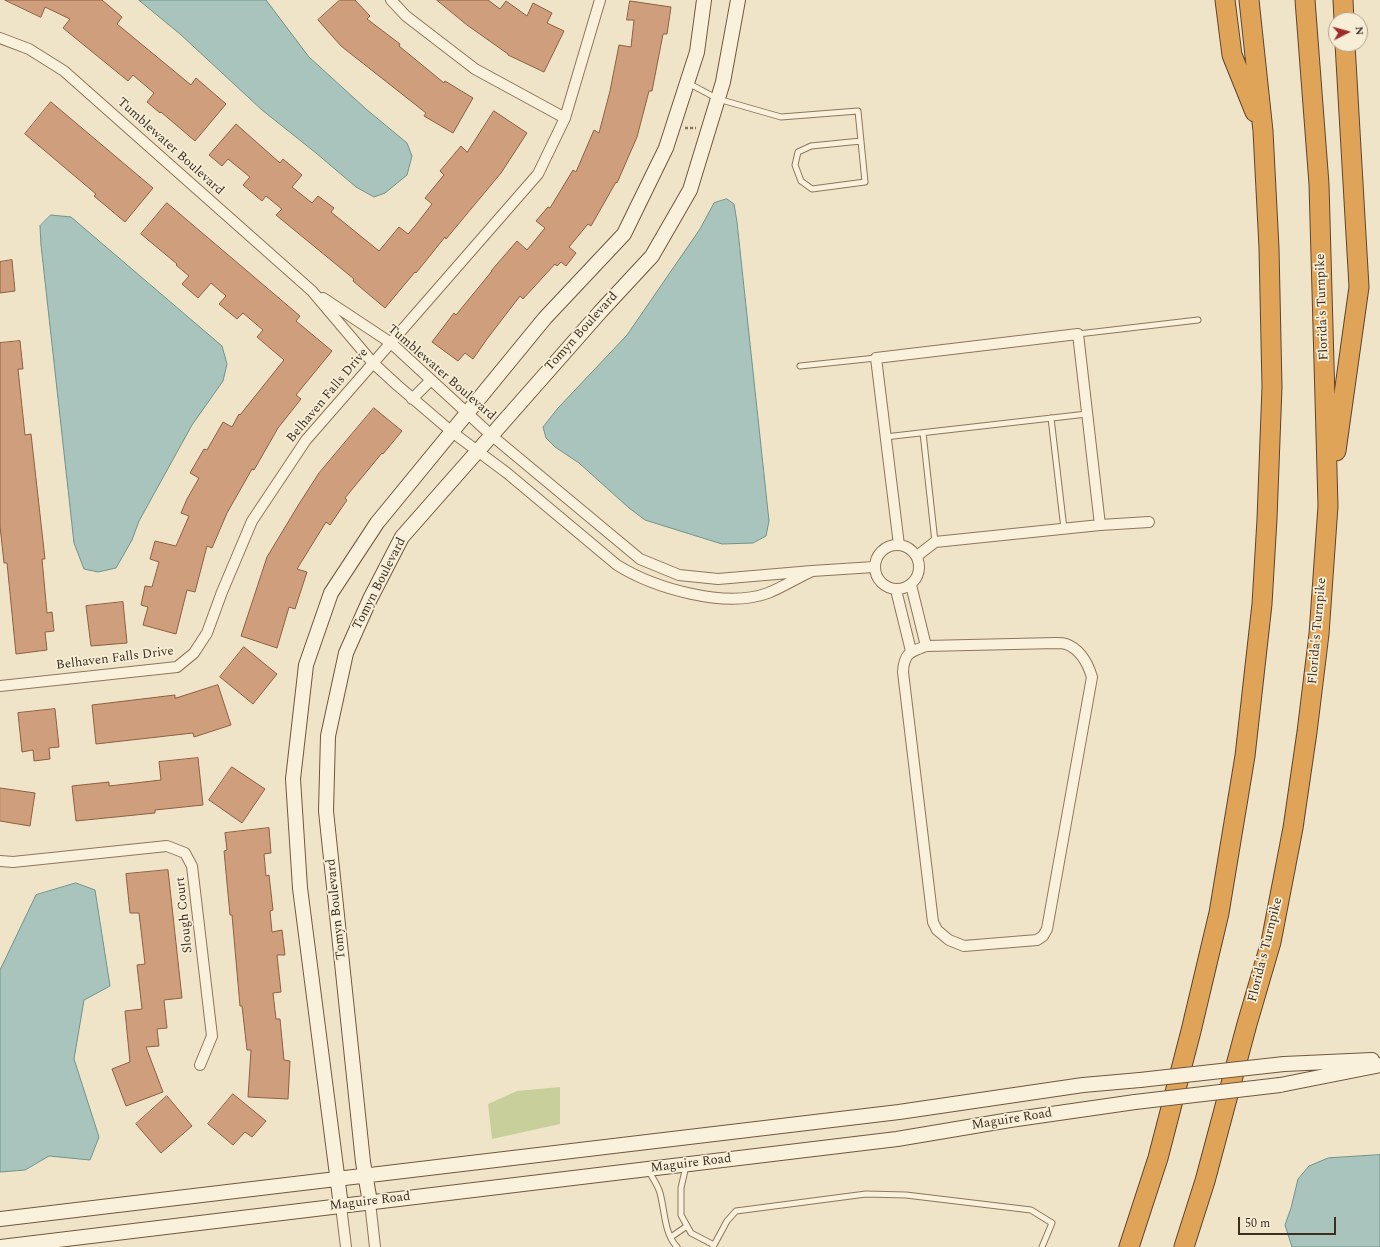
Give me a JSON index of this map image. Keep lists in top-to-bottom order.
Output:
{
  "streets": {
    "highway": ["Florida's Turnpike"],
    "main road": ["Tomyn Boulevard", "Maguire Road"],
    "street": ["Tumblewater Boulevard", "Belhaven Falls Drive", "Slough Court"]
  },
  "crossings": [
    ["Tumblewater Boulevard", "Tomyn Boulevard"],
    ["Tumblewater Boulevard", "Belhaven Falls Drive"],
    ["Tomyn Boulevard", "Maguire Road"]
  ],
  "scale_bar": "50 m",
  "north": "right"
}
